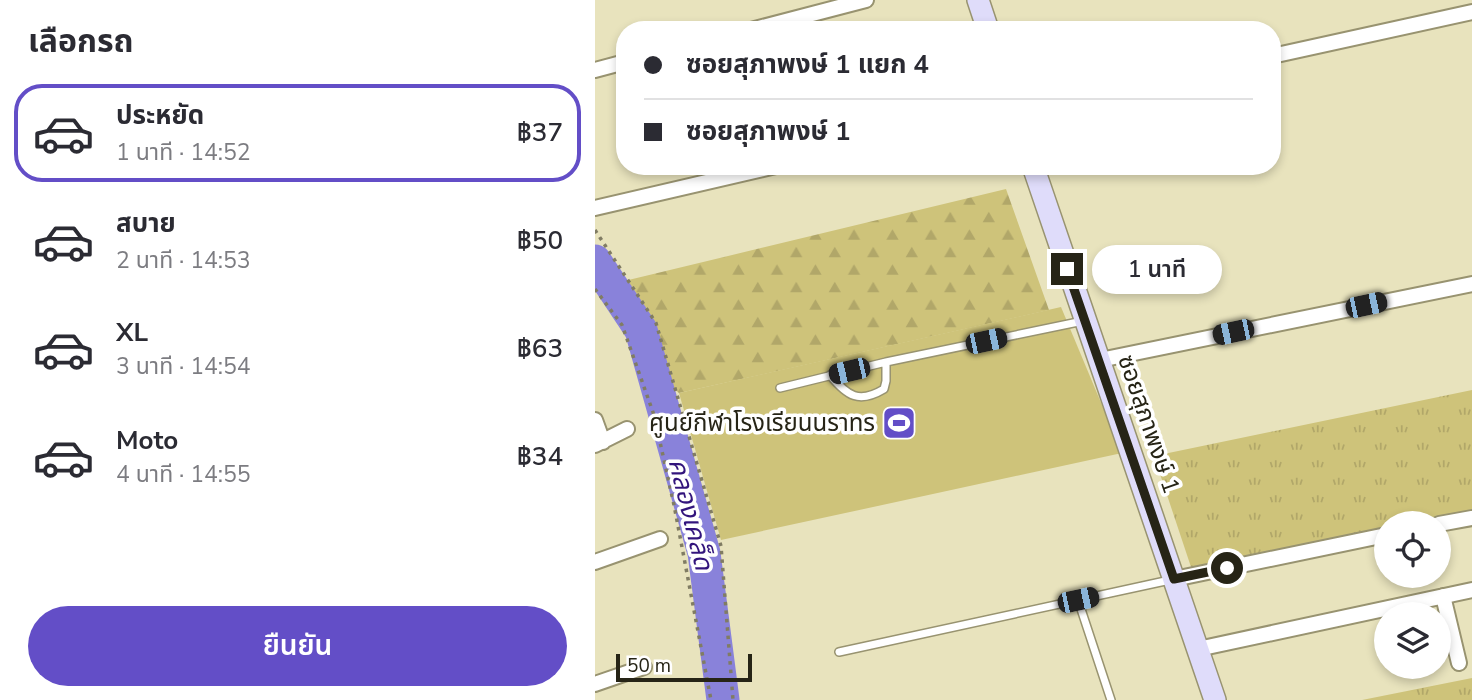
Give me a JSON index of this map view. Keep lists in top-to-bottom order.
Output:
{
  "streets": {
    "street": ["ซอยสุภาพงษ์ 1"]
  },
  "water": ["คลองเคล็ด"],
  "places": {
    "sports": ["ศูนย์กีฬาโรงเรียนนราทร"]
  },
  "scale_bar": "50 m",
  "page": {
    "heading": "เลือกรถ",
    "banner": ["ซอยสุภาพงษ์ 1 แยก 4", "ซอยสุภาพงษ์ 1"],
    "list": [
      {
        "name": "ประหยัด",
        "note": "1 นาที · 14:52",
        "value": "฿37"
      },
      {
        "name": "สบาย",
        "note": "2 นาที · 14:53",
        "value": "฿50"
      },
      {
        "name": "XL",
        "note": "3 นาที · 14:54",
        "value": "฿63"
      },
      {
        "name": "Moto",
        "note": "4 นาที · 14:55",
        "value": "฿34"
      }
    ],
    "bubble": "1 นาที",
    "buttons": "ยืนยัน",
    "scale": "50 m"
  }
}
